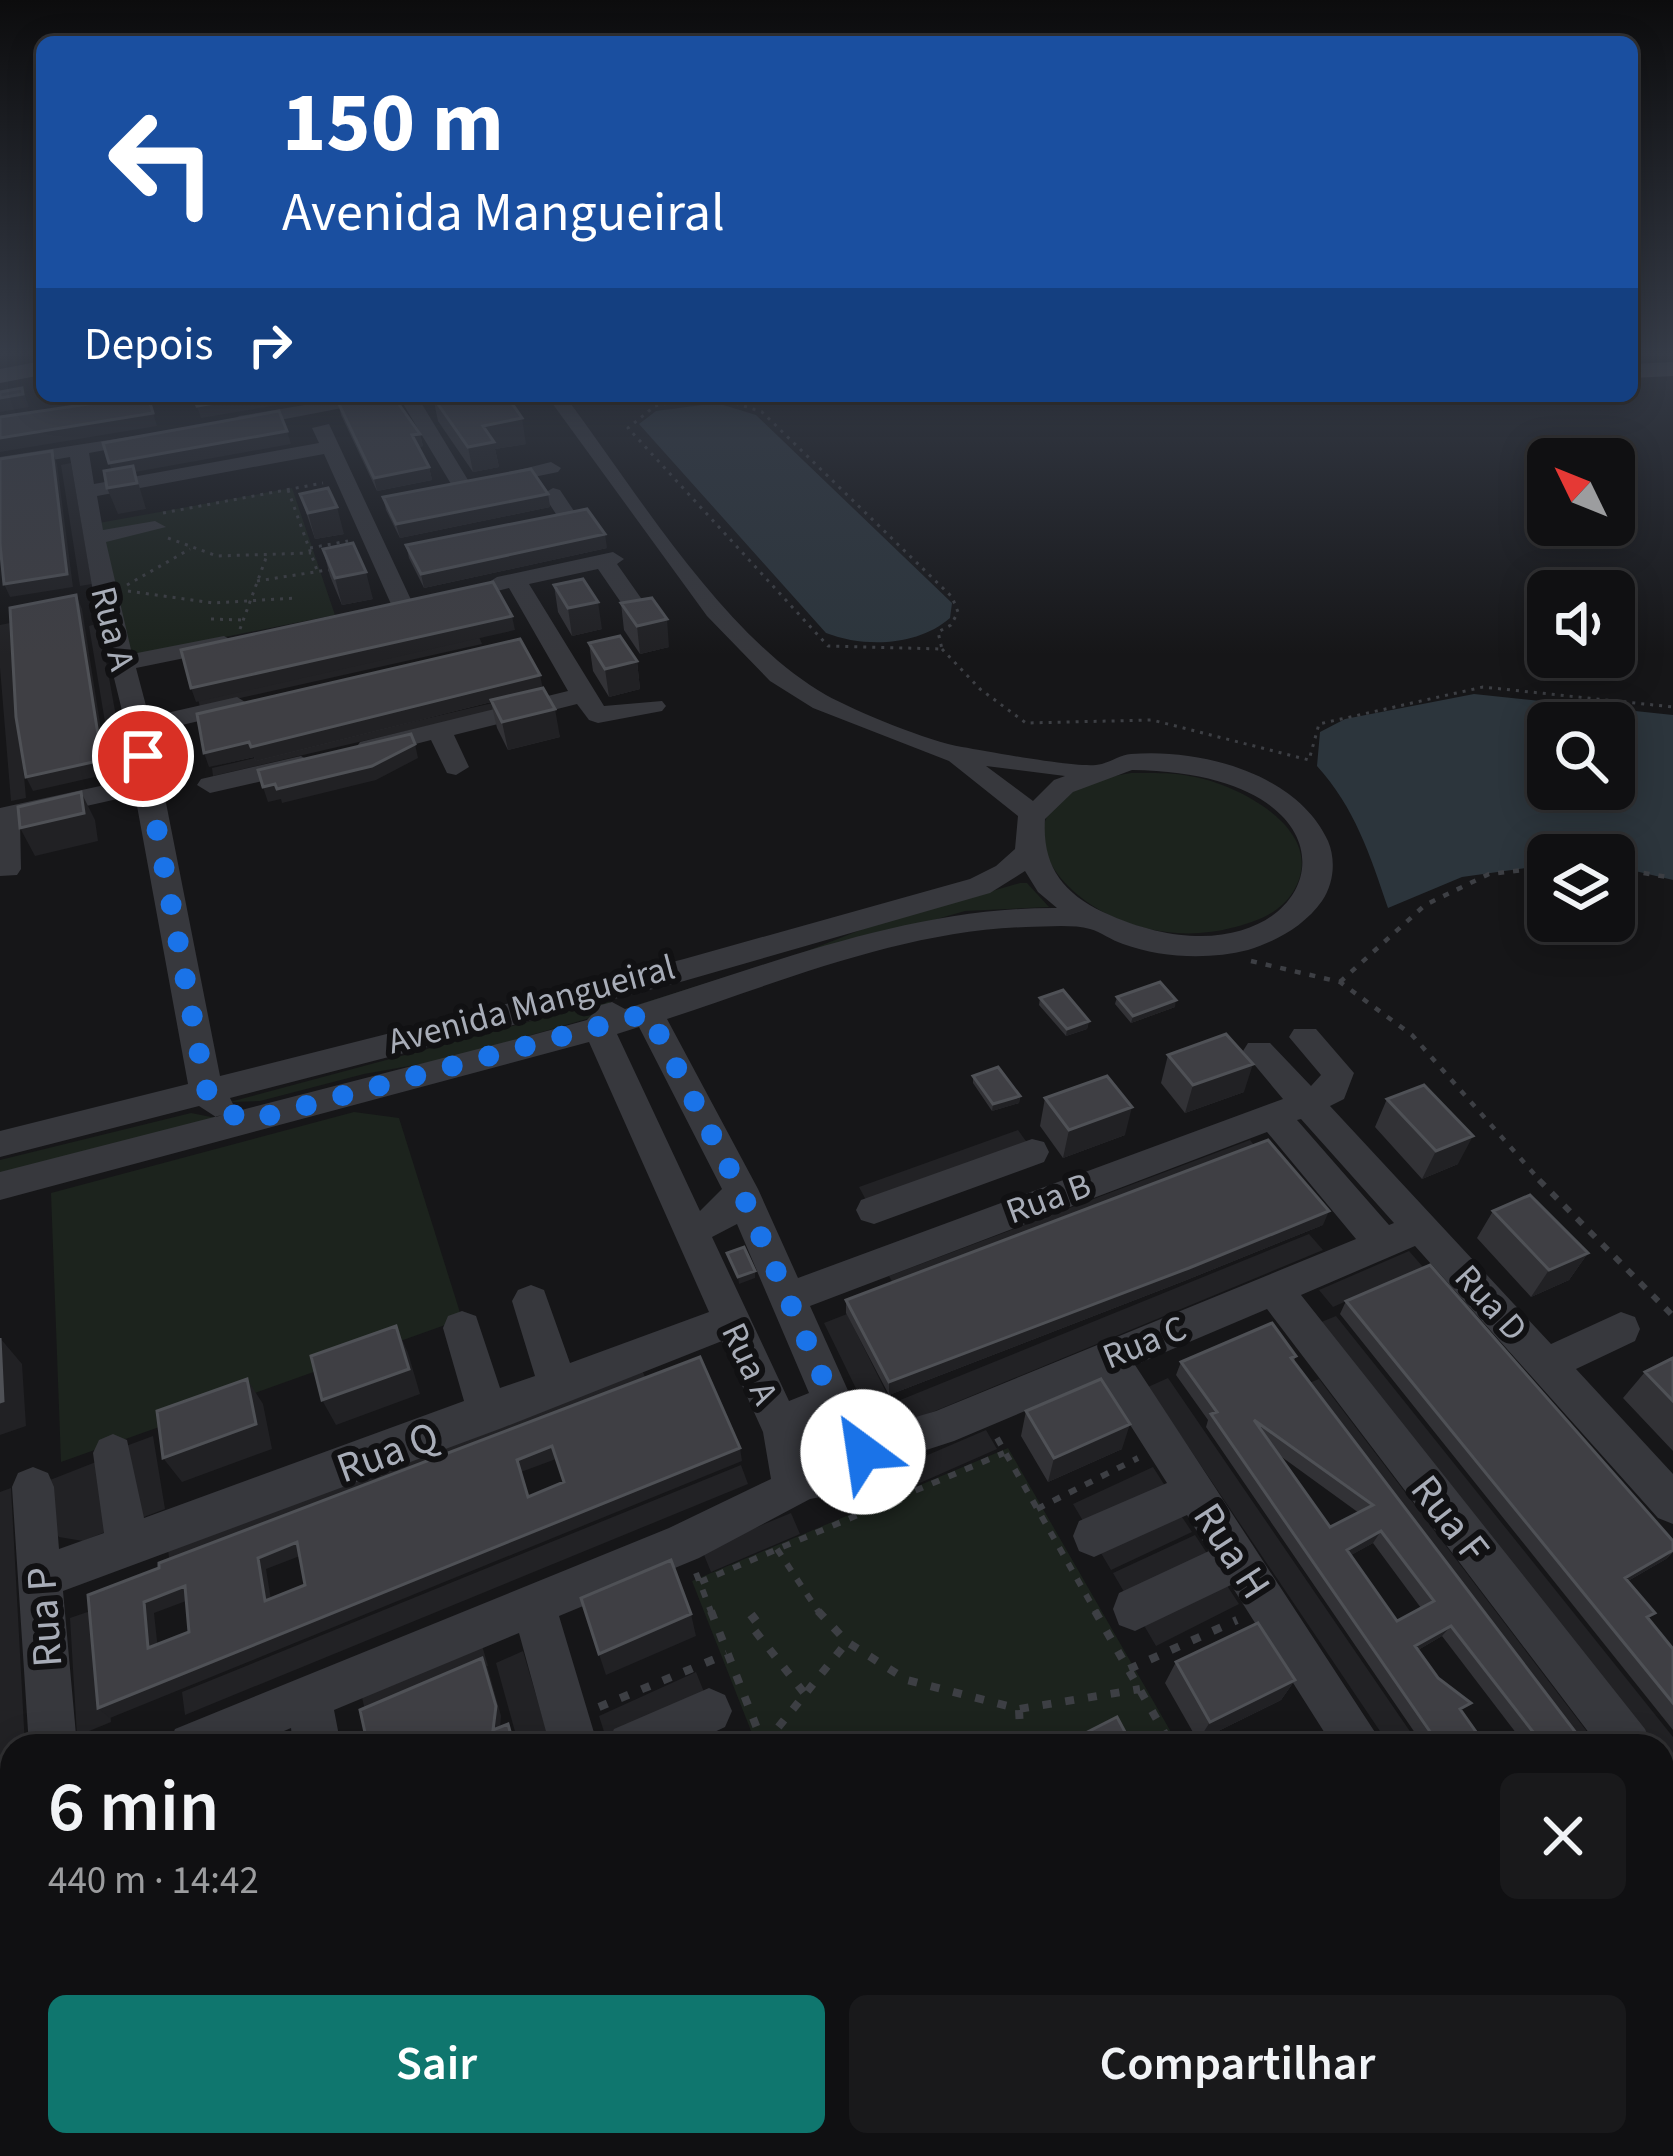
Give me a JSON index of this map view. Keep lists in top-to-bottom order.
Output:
{
  "streets": {
    "street": [
      "Rua A",
      "Avenida Mangueiral",
      "Rua B",
      "Rua D",
      "Rua C",
      "Rua Q",
      "Rua F",
      "Rua H",
      "Rua P"
    ]
  },
  "crossings": [
    ["Rua A", "Avenida Mangueiral"],
    ["Rua A", "Rua B"],
    ["Rua A", "Rua C"],
    ["Rua A", "Rua Q"],
    ["Rua B", "Rua D"],
    ["Rua D", "Rua C"],
    ["Rua C", "Rua F"],
    ["Rua C", "Rua H"],
    ["Rua Q", "Rua P"]
  ],
  "north": "top left",
  "page": {
    "turn": ["150 m", "Avenida Mangueiral"],
    "then": "Depois",
    "heading": ["6 min", "440 m · 14:42"],
    "buttons": ["Sair", "Compartilhar"]
  }
}
